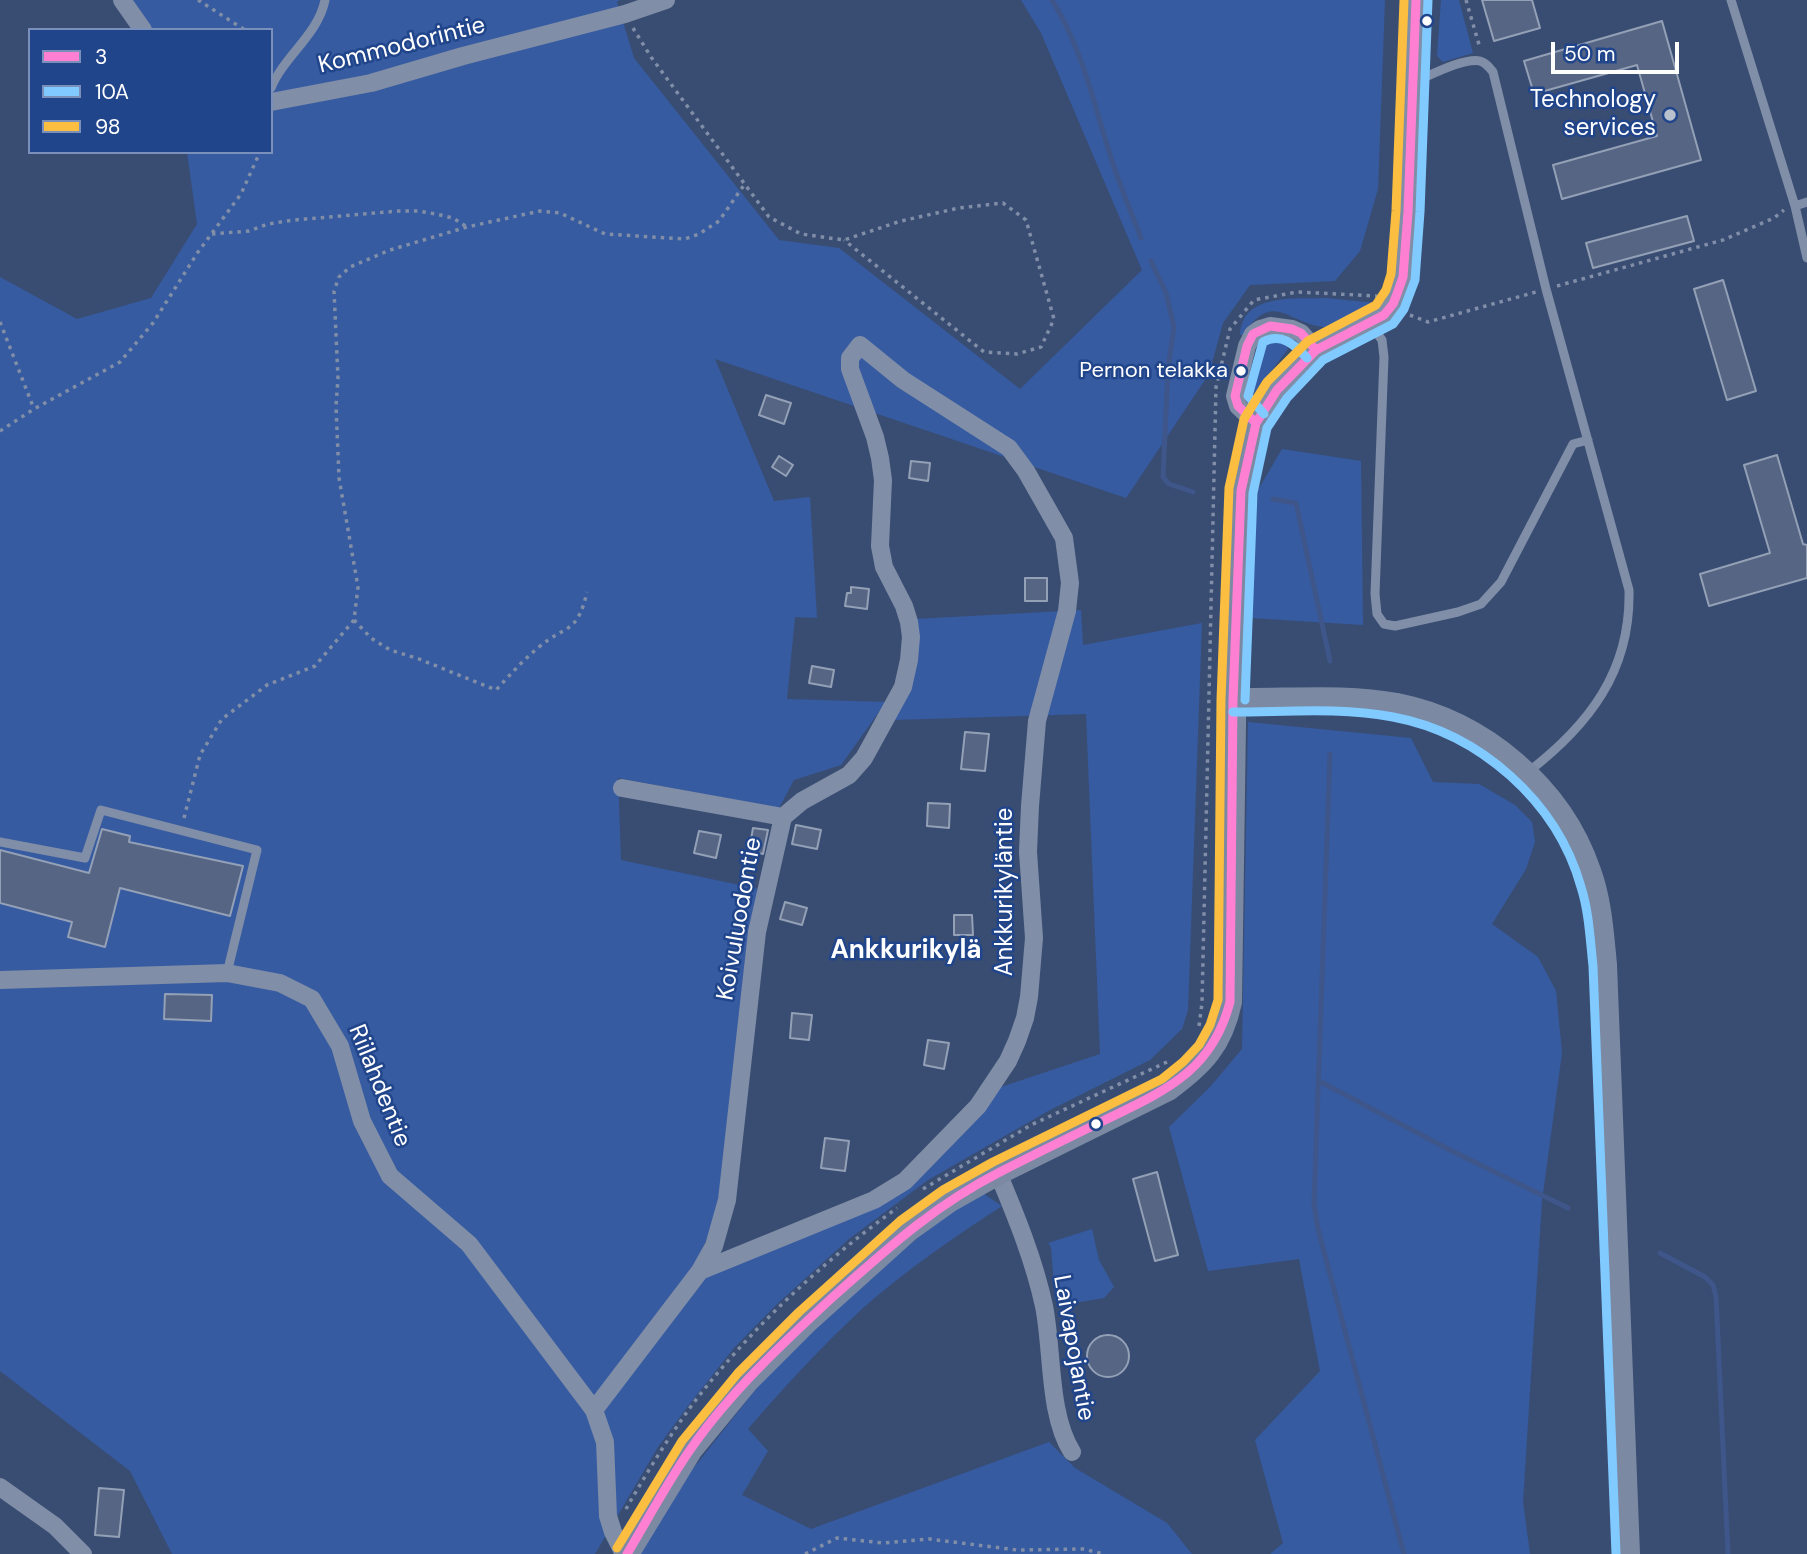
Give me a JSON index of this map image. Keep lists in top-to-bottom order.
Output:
{
  "streets": {
    "street": [
      "Kommodorintie",
      "Ankkurikyläntie",
      "Koivuluodontie",
      "Riilahdentie",
      "Laivapojantie"
    ]
  },
  "crossings": [
    ["Ankkurikyläntie", "Koivuluodontie"]
  ],
  "districts": ["Ankkurikylä"],
  "places": ["Technology services", "Pernon telakka"],
  "lines": ["transit line 3", "transit line 10A", "transit line 98"],
  "legend": ["3", "10A", "98"],
  "scale_bar": "50 m"
}
